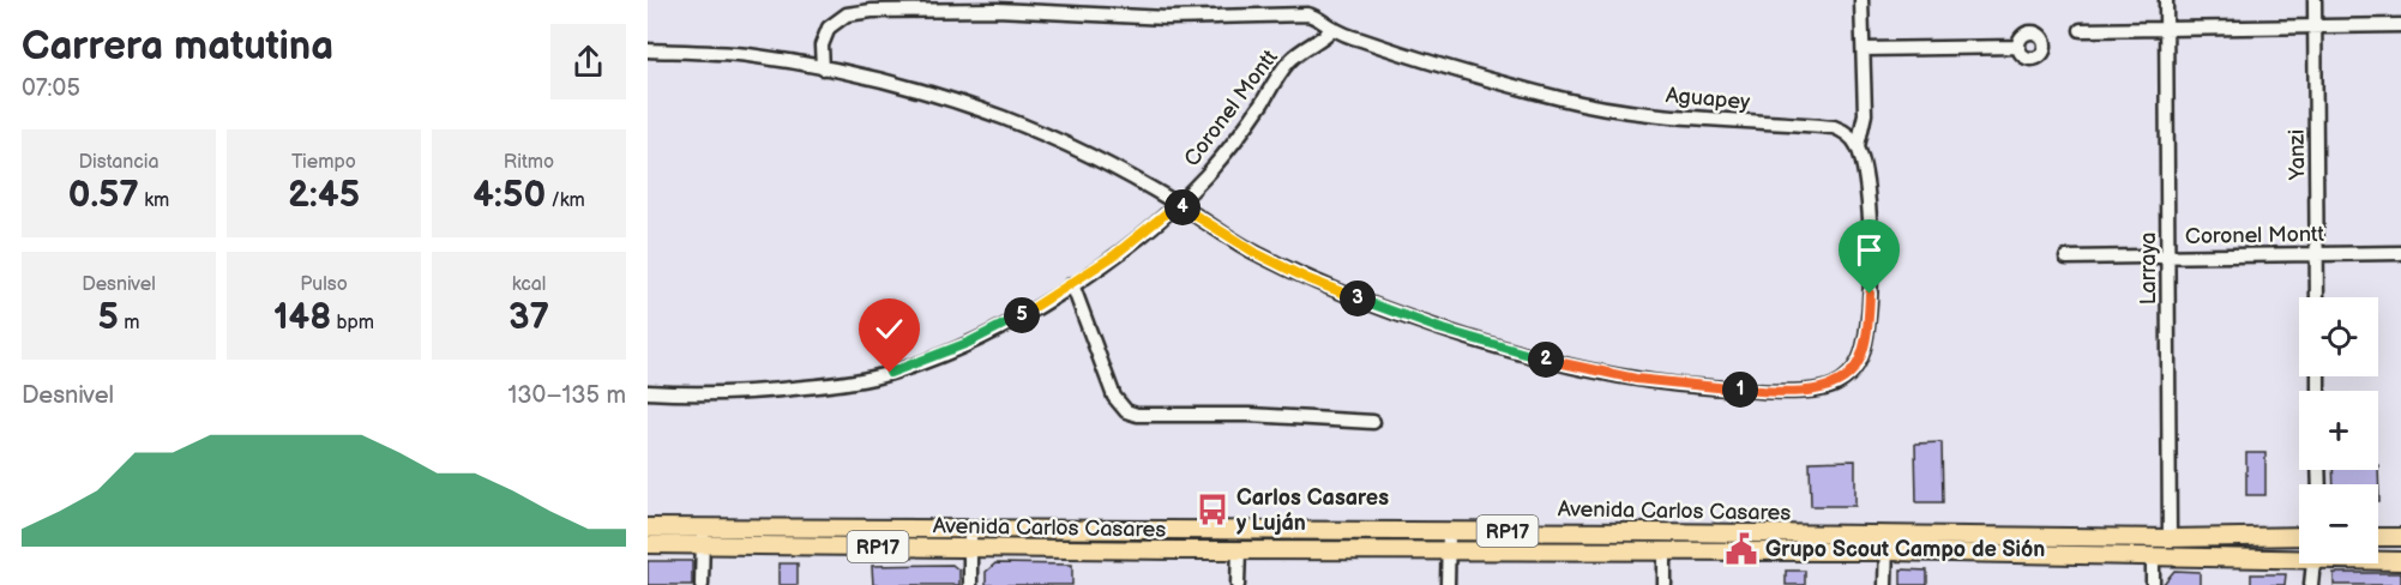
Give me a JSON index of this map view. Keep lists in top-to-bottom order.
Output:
{
  "streets": {
    "main road": ["Avenida Carlos Casares", "RP17"],
    "street": [
      "Aguapey",
      "Coronel Montt",
      "Yanzi",
      "Larraya"
    ]
  },
  "crossings": [
    ["Aguapey", "Coronel Montt"],
    ["Coronel Montt", "Yanzi"],
    ["Coronel Montt", "Larraya"],
    ["Larraya", "Avenida Carlos Casares"]
  ],
  "places": {
    "bus stop": ["Carlos Casares y Luján"],
    "public building": ["Grupo Scout Campo de Sión"]
  },
  "page": {
    "heading": ["Carrera matutina", "07:05"],
    "stats": [
      ["Distancia", "0.57 km"],
      ["Tiempo", "2:45"],
      ["Ritmo", "4:50 /km"],
      ["Desnivel", "5 m"],
      ["Pulso", "148 bpm"],
      ["kcal", "37"]
    ],
    "pins": [
      "4",
      "3",
      "5",
      "2",
      "1"
    ],
    "map_buttons": ["+", "−"],
    "chart": ["Desnivel", "130–135 m"]
  }
}
